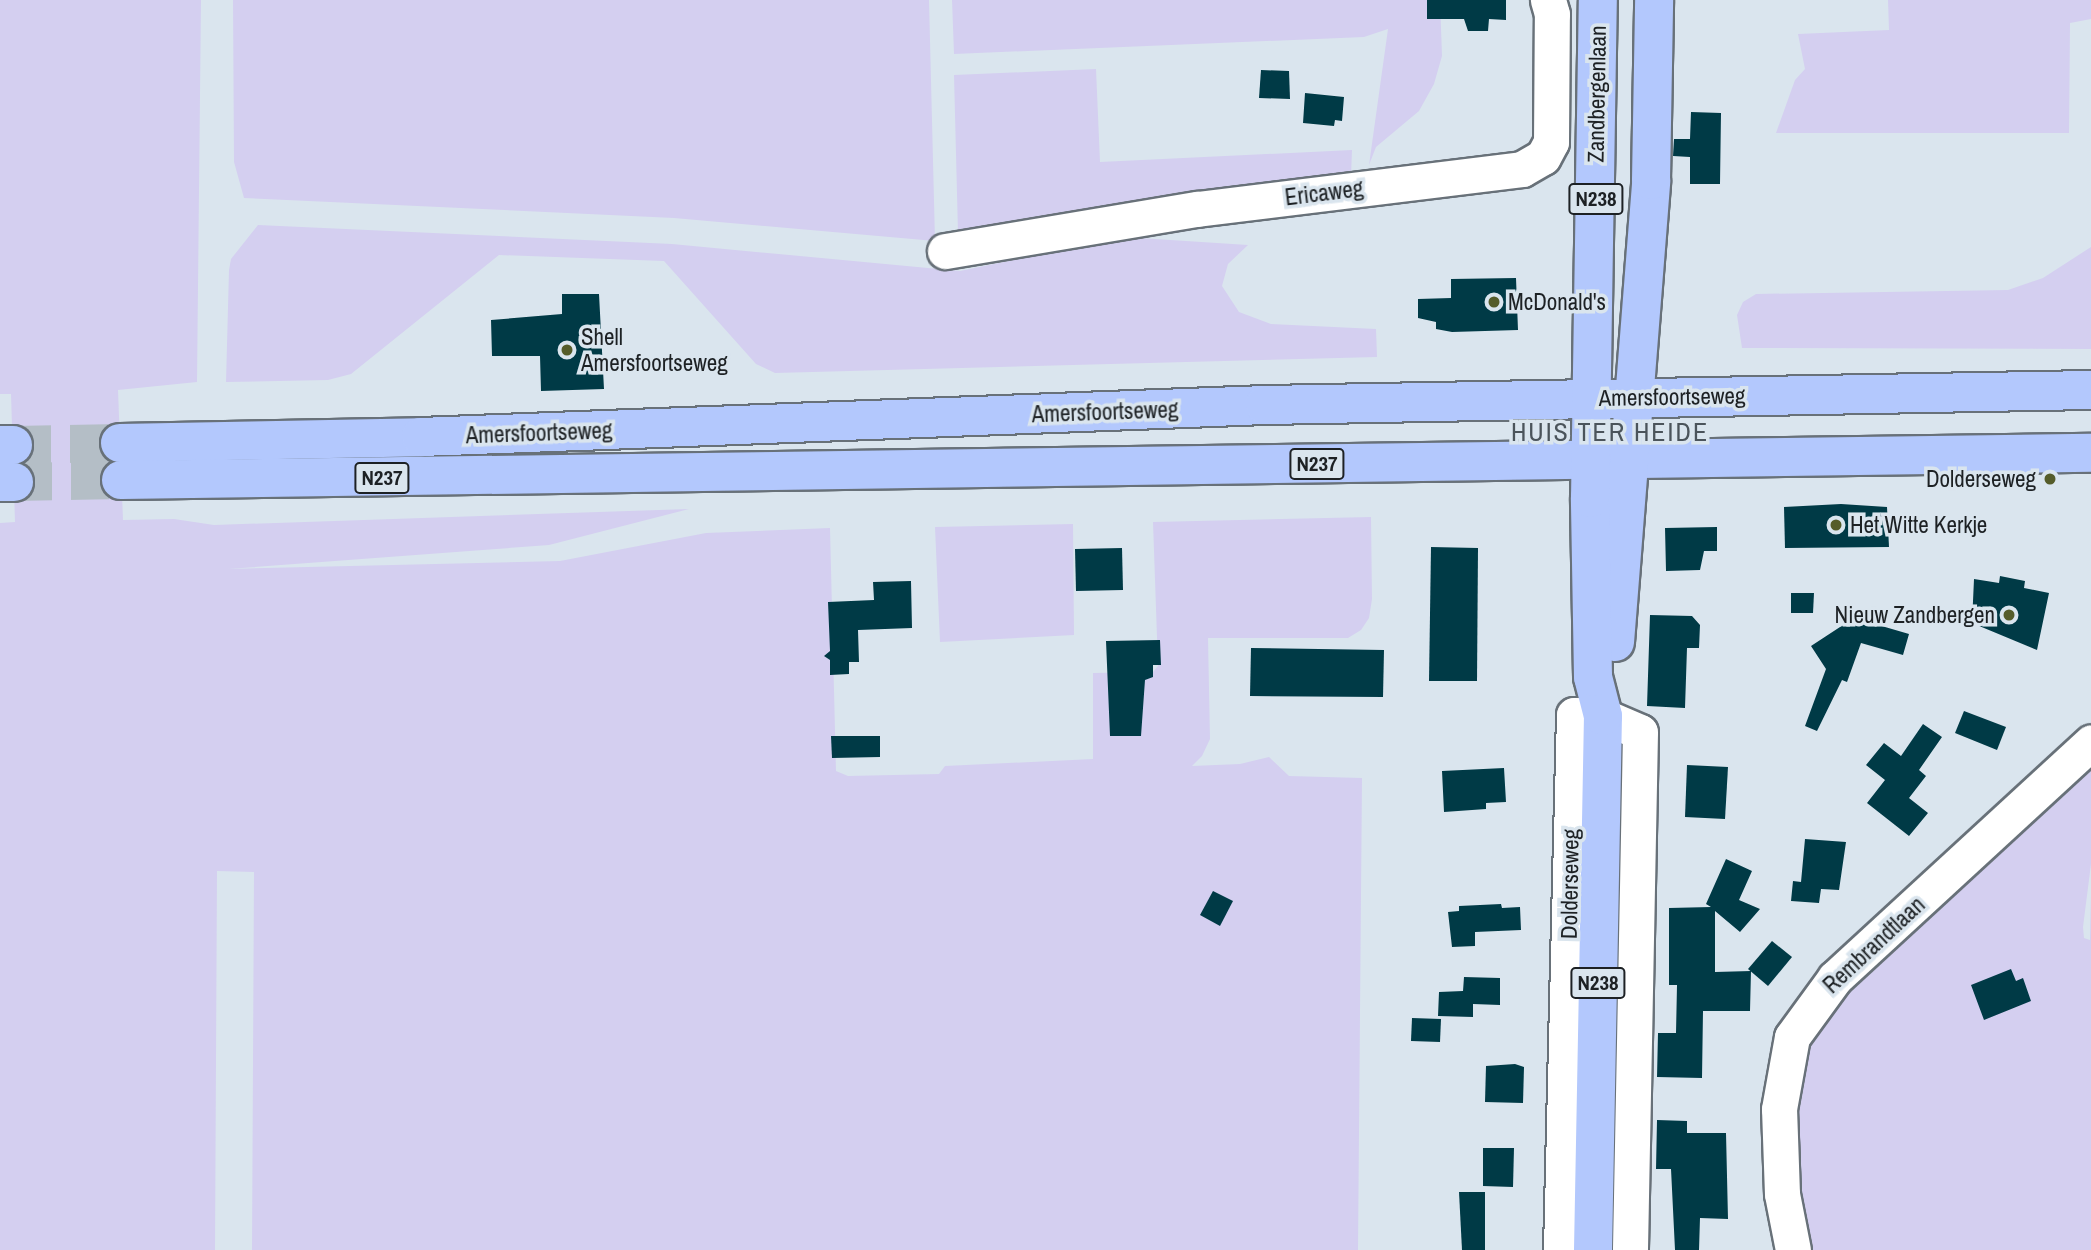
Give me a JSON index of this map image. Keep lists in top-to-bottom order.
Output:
{
  "streets": {
    "main road": [
      "Zandbergenlaan",
      "N238",
      "Amersfoortseweg",
      "N237",
      "Dolderseweg"
    ],
    "street": ["Ericaweg", "Rembrandtlaan"]
  },
  "crossings": [
    ["Zandbergenlaan", "N238"],
    ["Zandbergenlaan", "Amersfoortseweg"],
    ["N238", "Amersfoortseweg"],
    ["N238", "Dolderseweg"],
    ["Amersfoortseweg", "Dolderseweg"]
  ],
  "districts": ["HUIS TER HEIDE"],
  "places": [
    "McDonald's",
    "Shell Amersfoortseweg",
    "Dolderseweg",
    "Het Witte Kerkje",
    "Nieuw Zandbergen"
  ]
}
